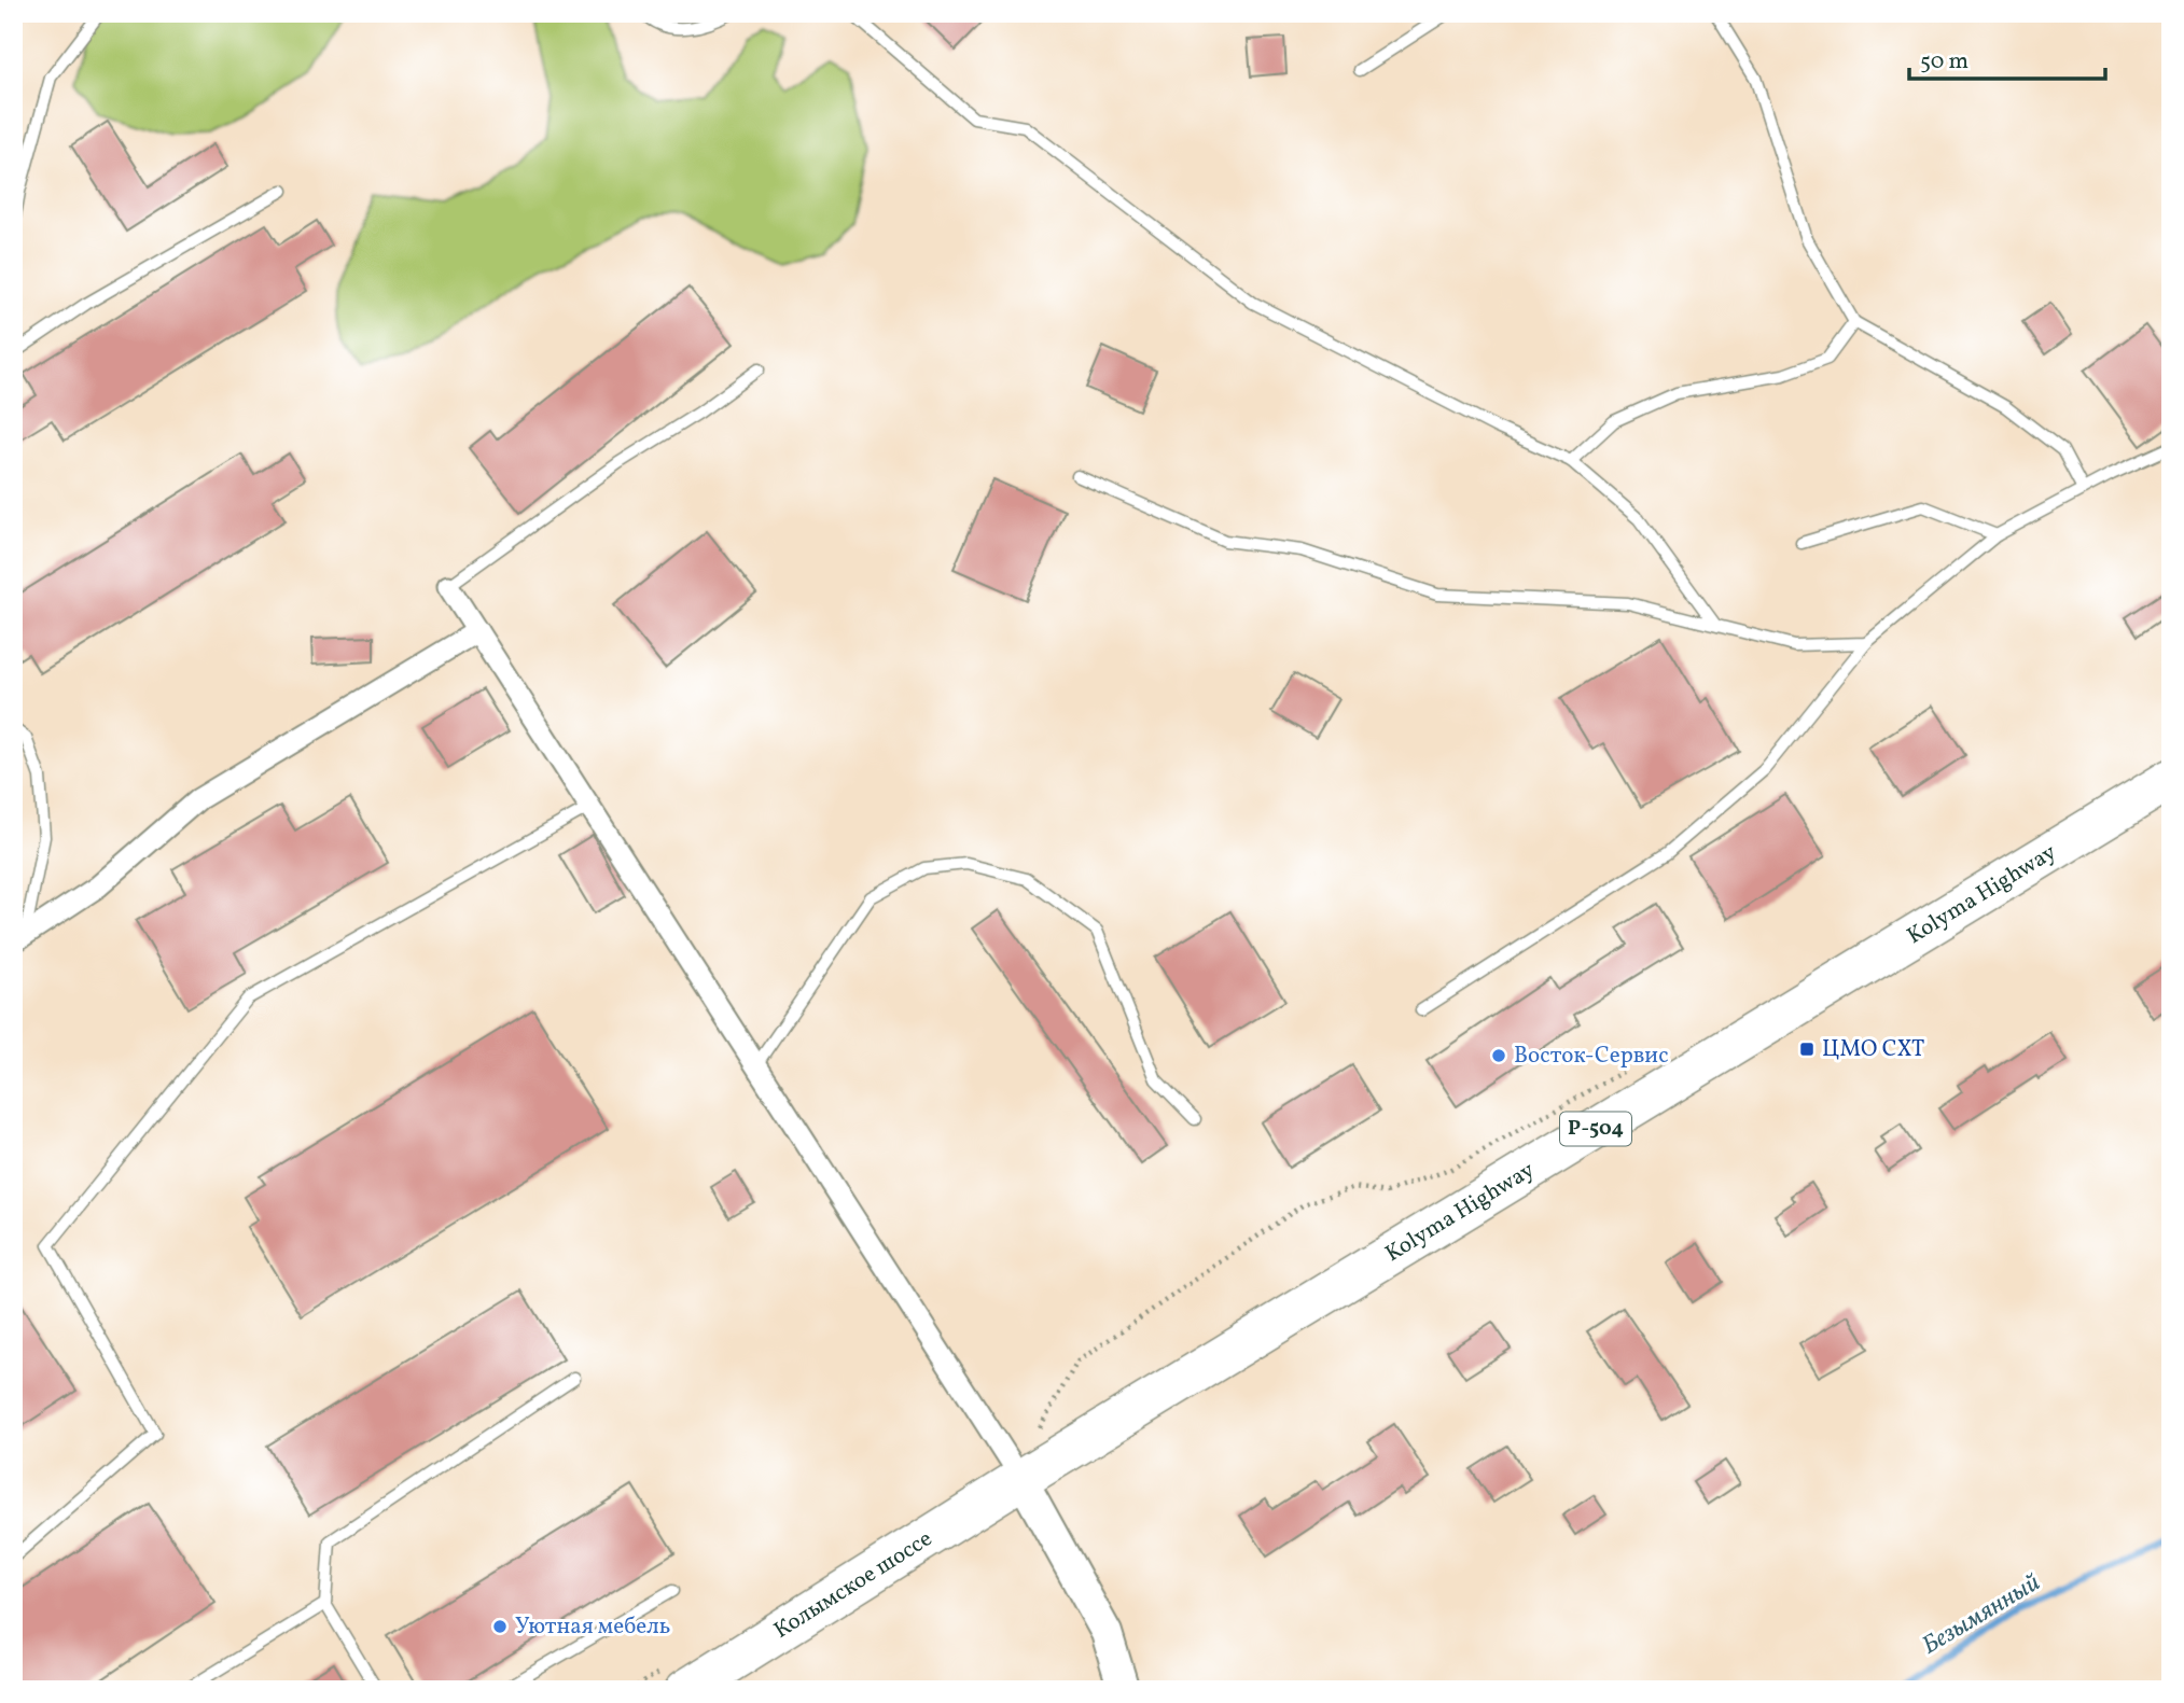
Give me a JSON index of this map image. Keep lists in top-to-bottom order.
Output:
{
  "streets": {
    "highway": ["Kolyma Highway", "Р-504", "Колымское шоссе"]
  },
  "crossings": [
    ["Kolyma Highway", "Колымское шоссе"]
  ],
  "water": ["Безымянный"],
  "places": {
    "transit": ["ЦМО СХТ"],
    "other": ["Восток-Сервис", "Уютная мебель"]
  },
  "scale_bar": "50 m"
}
